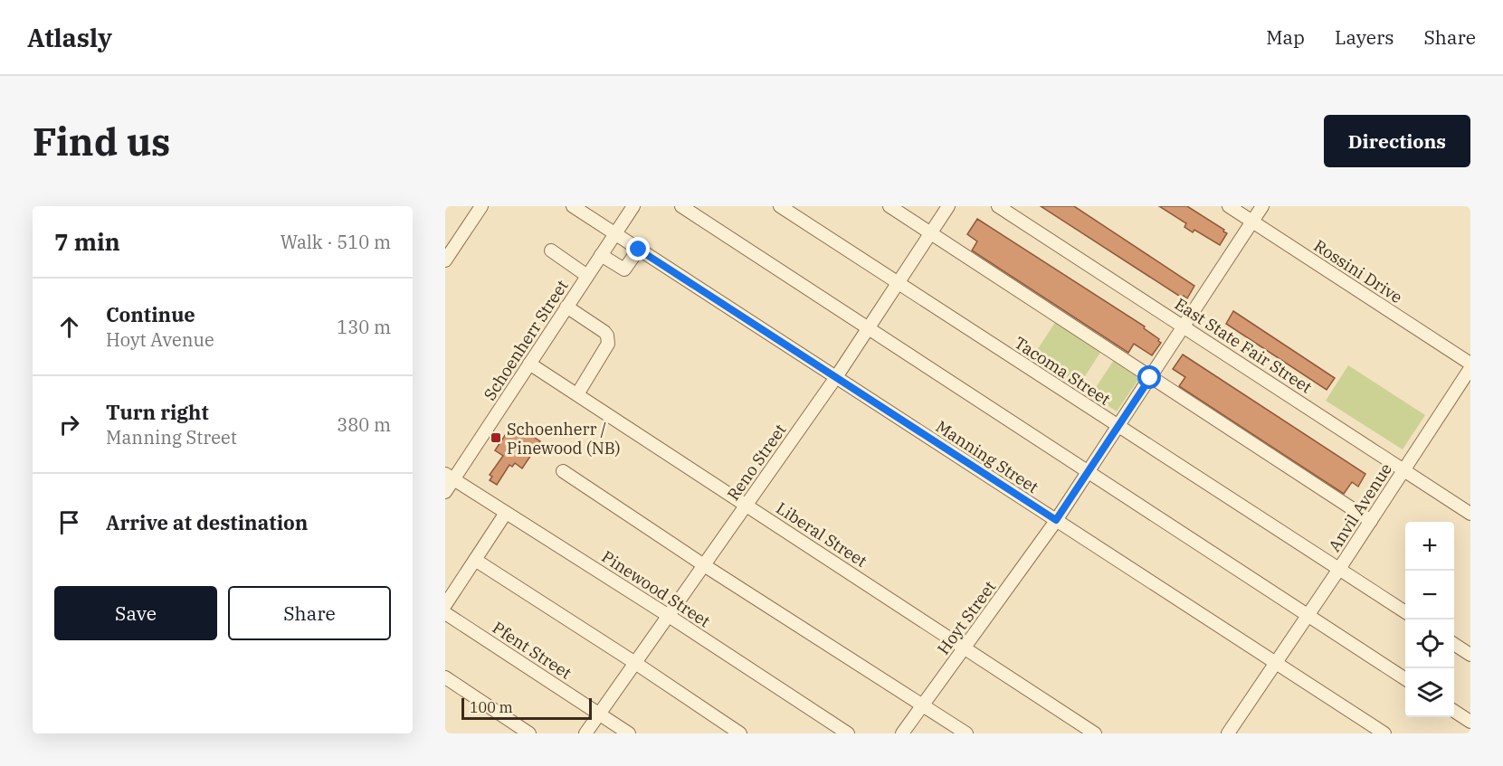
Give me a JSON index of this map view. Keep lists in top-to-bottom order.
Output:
{
  "streets": {
    "street": [
      "Rossini Drive",
      "Schoenherr Street",
      "East State Fair Street",
      "Tacoma Street",
      "Manning Street",
      "Reno Street",
      "Anvil Avenue",
      "Liberal Street",
      "Pinewood Street",
      "Hoyt Street",
      "Pfent Street"
    ]
  },
  "crossings": [
    ["Rossini Drive", "Anvil Avenue"],
    ["Rossini Drive", "Hoyt Street"],
    ["Schoenherr Street", "Manning Street"],
    ["Schoenherr Street", "Liberal Street"],
    ["Schoenherr Street", "Pinewood Street"],
    ["East State Fair Street", "Anvil Avenue"],
    ["East State Fair Street", "Hoyt Street"],
    ["Tacoma Street", "Reno Street"],
    ["Tacoma Street", "Anvil Avenue"],
    ["Tacoma Street", "Hoyt Street"],
    ["Manning Street", "Reno Street"],
    ["Manning Street", "Anvil Avenue"],
    ["Manning Street", "Hoyt Street"],
    ["Reno Street", "Liberal Street"],
    ["Reno Street", "Pinewood Street"],
    ["Reno Street", "Pfent Street"],
    ["Liberal Street", "Hoyt Street"]
  ],
  "places": {
    "transit": ["Schoenherr / Pinewood (NB)"]
  },
  "scale_bar": "100 m",
  "page": {
    "header": "Atlasly",
    "nav": ["Map", "Layers", "Share"],
    "buttons": [
      "Directions",
      ["Save", "Share"]
    ],
    "title": "Find us",
    "heading": ["7 min", "Walk · 510 m"],
    "list": [
      ["Continue", "Hoyt Avenue", "130 m"],
      ["Turn right", "Manning Street", "380 m"],
      "Arrive at destination"
    ],
    "map_buttons": ["+", "−"],
    "scale": "100 m"
  }
}
